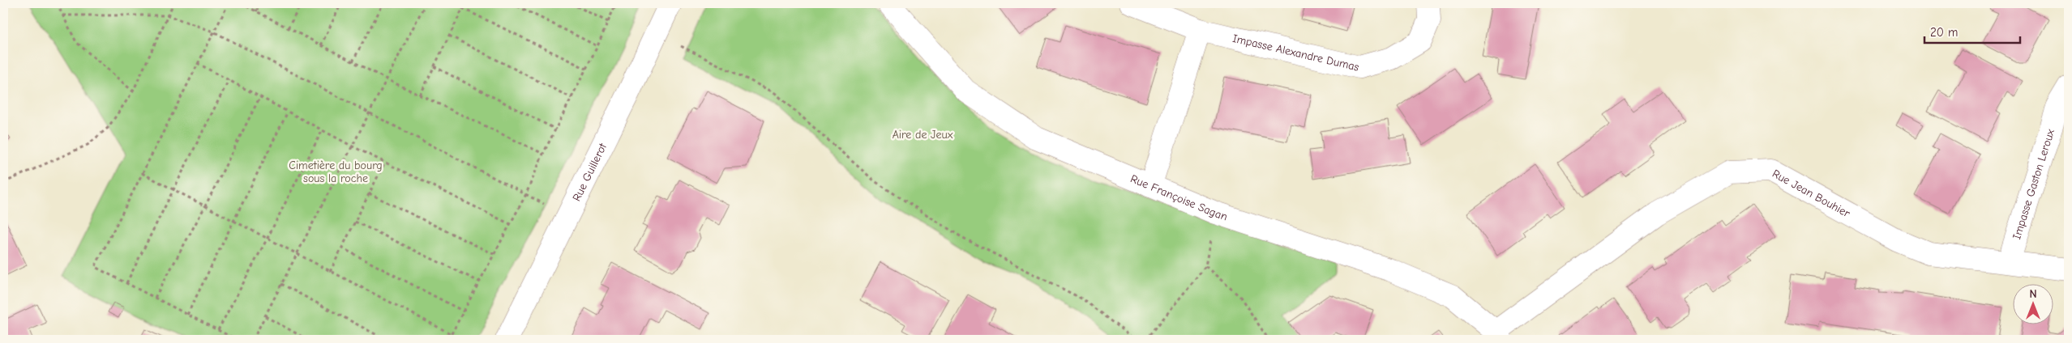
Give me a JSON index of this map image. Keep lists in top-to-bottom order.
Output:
{
  "streets": {
    "street": [
      "Impasse Alexandre Dumas",
      "Rue Guillerot",
      "Impasse Gaston Leroux",
      "Rue Jean Bouhier",
      "Rue Françoise Sagan"
    ]
  },
  "crossings": [
    ["Impasse Gaston Leroux", "Rue Jean Bouhier"],
    ["Rue Jean Bouhier", "Rue Françoise Sagan"]
  ],
  "parks": ["Aire de Jeux", "Cimetière du bourg sous la roche"],
  "scale_bar": "20 m",
  "north": "top"
}
